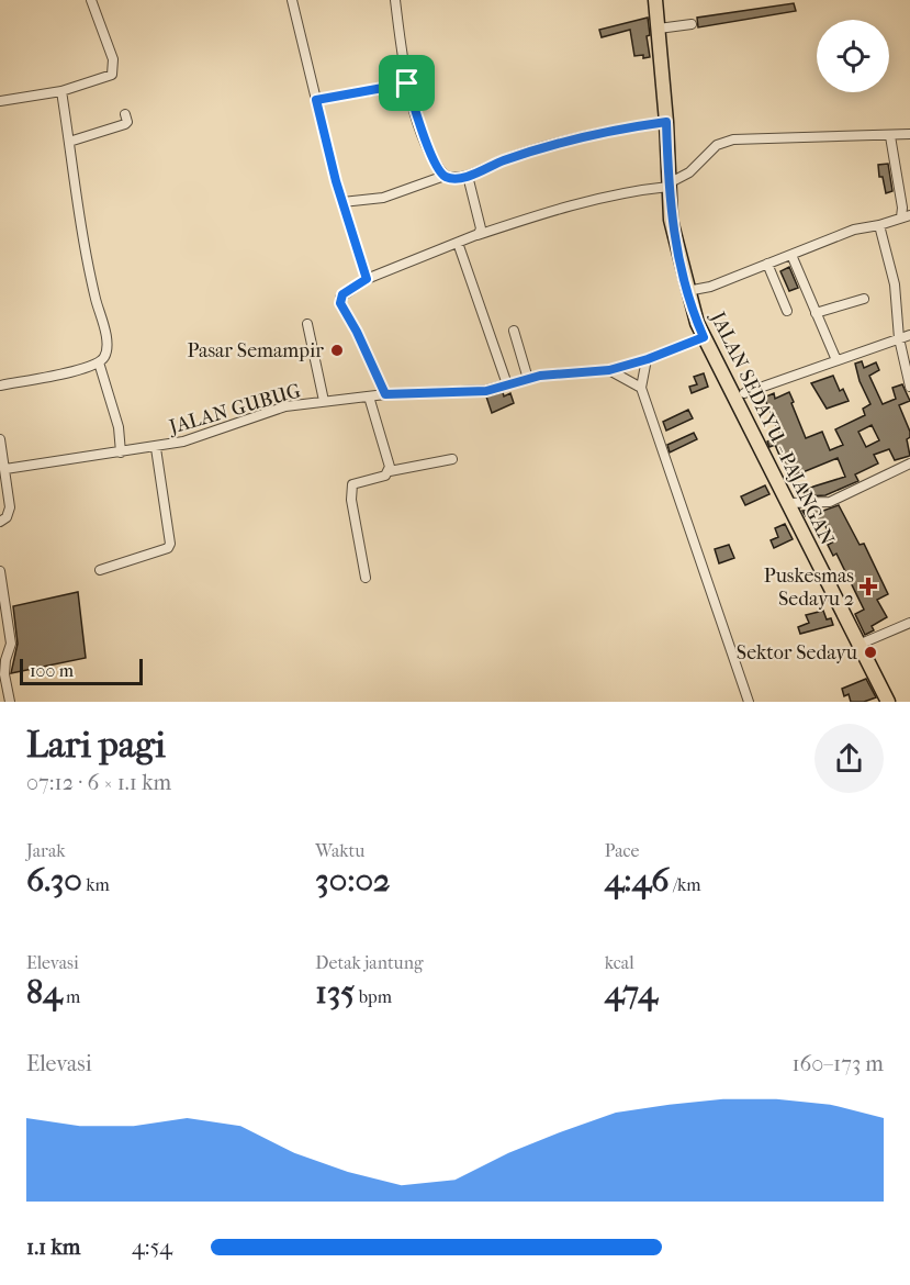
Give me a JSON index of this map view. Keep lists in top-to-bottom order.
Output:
{
  "streets": {
    "main road": ["JALAN SEDAYU - PAJANGAN"],
    "street": ["JALAN GUBUG"]
  },
  "crossings": [
    ["JALAN GUBUG", "JALAN SEDAYU - PAJANGAN"]
  ],
  "places": {
    "other": ["Pasar Semampir", "Sektor Sedayu"],
    "health": ["Puskesmas Sedayu 2"]
  },
  "scale_bar": "100 m",
  "page": {
    "scale": "100 m",
    "heading": ["Lari pagi", "07:12 · 6 × 1.1 km"],
    "stats": [
      ["Jarak", "6.30 km"],
      ["Waktu", "30:02"],
      ["Pace", "4:46 /km"],
      ["Elevasi", "84 m"],
      ["Detak jantung", "135 bpm"],
      ["kcal", "474"]
    ],
    "chart": ["Elevasi", "160–173 m"],
    "list": [
      {
        "name": "1.1 km",
        "note": "4:54"
      }
    ]
  }
}
